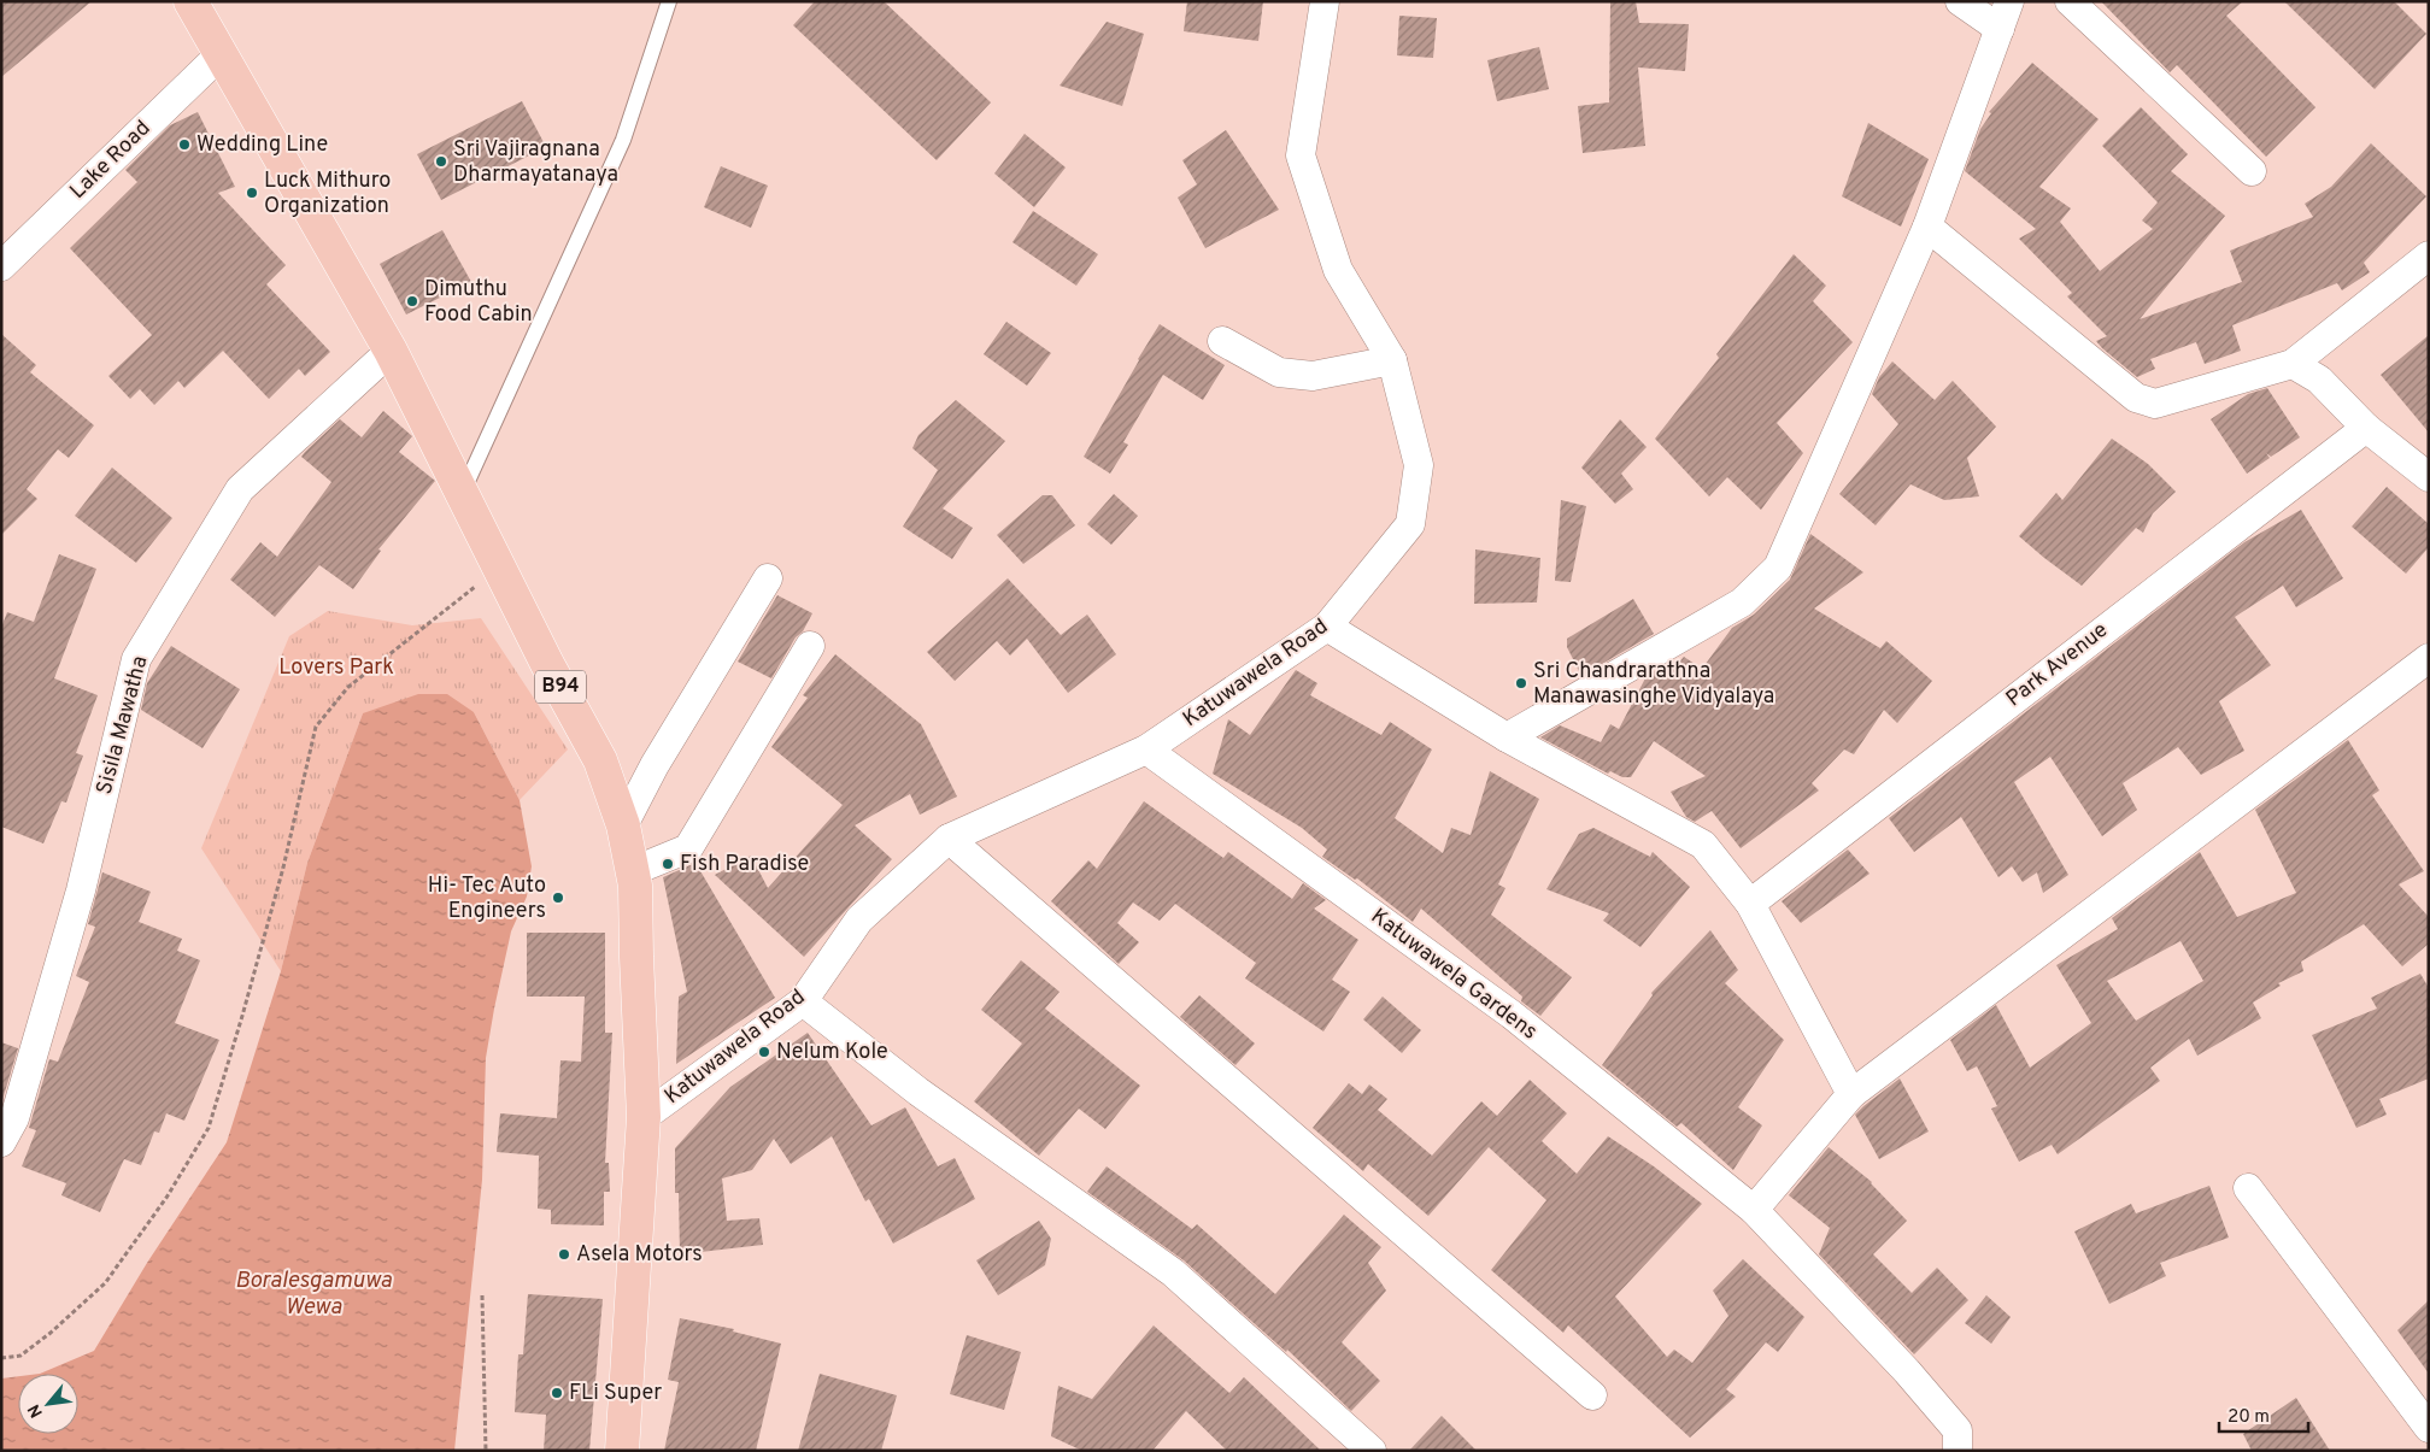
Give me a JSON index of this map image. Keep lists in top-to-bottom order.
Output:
{
  "streets": {
    "main road": ["B94"],
    "street": [
      "Lake Road",
      "Park Avenue",
      "Katuwawela Road",
      "Sisila Mawatha",
      "Katuwawela Gardens"
    ]
  },
  "crossings": [
    ["Lake Road", "B94"],
    ["Katuwawela Road", "B94"],
    ["Katuwawela Road", "Katuwawela Gardens"],
    ["B94", "Sisila Mawatha"]
  ],
  "water": ["Boralesgamuwa Wewa"],
  "parks": ["Lovers Park"],
  "places": [
    "Wedding Line",
    "Sri Vajiragnana Dharmayatanaya",
    "Luck Mithuro Organization",
    "Dimuthu Food Cabin",
    "Sri Chandrarathna Manawasinghe Vidyalaya",
    "Fish Paradise",
    "Hi- Tec Auto Engineers",
    "Nelum Kole",
    "Asela Motors",
    "FLi Super"
  ],
  "scale_bar": "20 m",
  "north": "bottom left"
}
